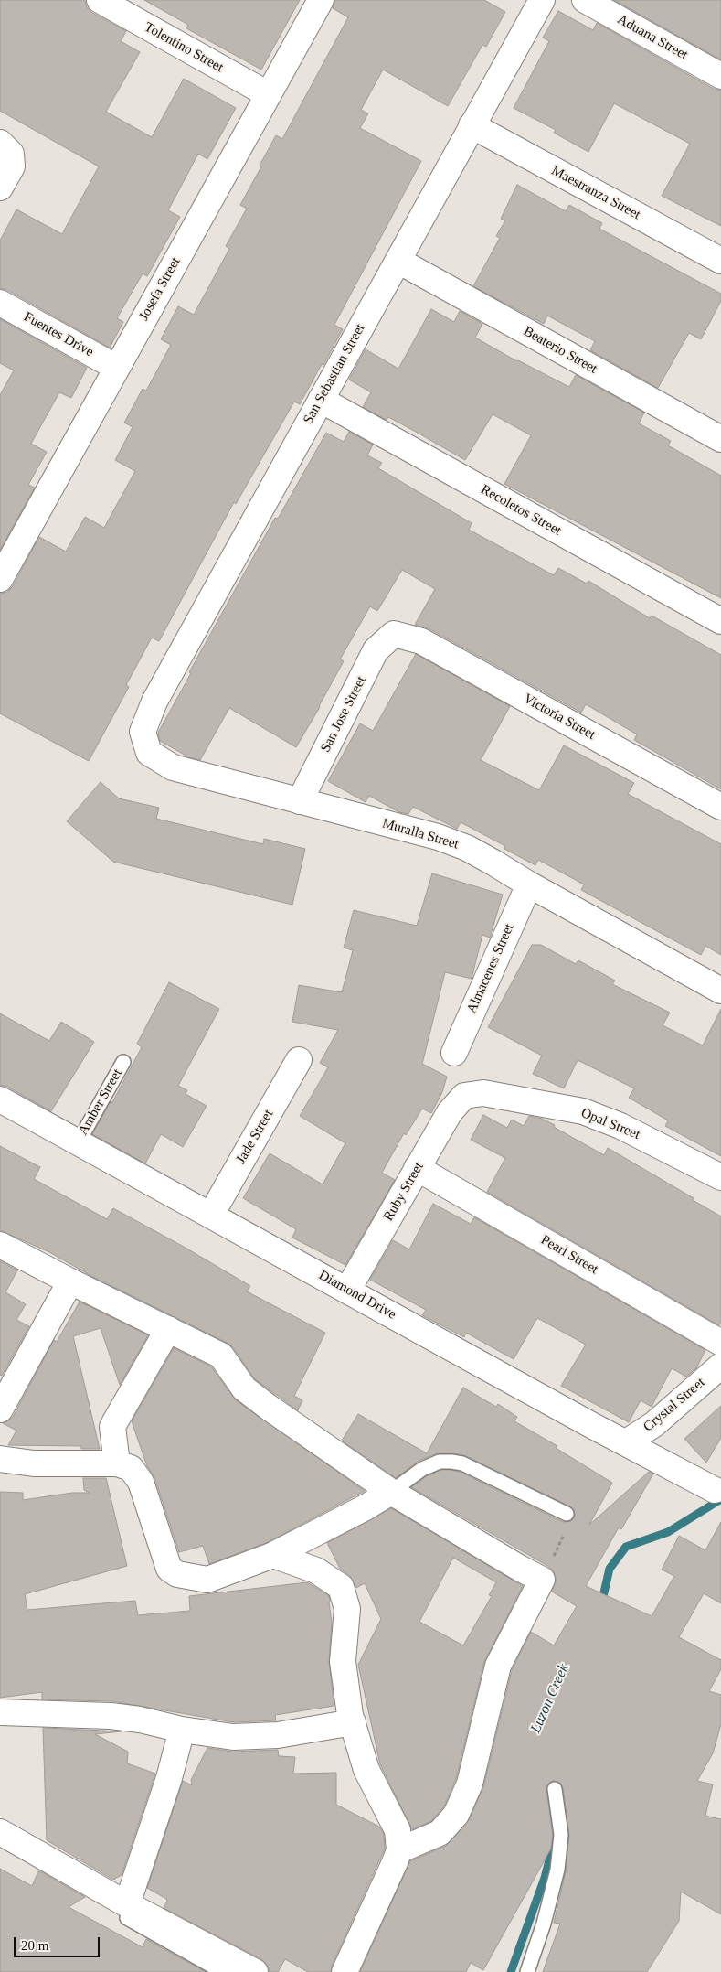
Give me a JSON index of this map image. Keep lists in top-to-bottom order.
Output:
{
  "streets": {
    "street": [
      "Aduana Street",
      "Tolentino Street",
      "Maestranza Street",
      "Josefa Street",
      "Fuentes Drive",
      "Beaterio Street",
      "San Sebastian Street",
      "Recoletos Street",
      "San Jose Street",
      "Victoria Street",
      "Muralla Street",
      "Almacenes Street",
      "Opal Street",
      "Jade Street",
      "Ruby Street",
      "Pearl Street",
      "Diamond Drive",
      "Crystal Street"
    ],
    "lane": ["Amber Street"]
  },
  "crossings": [
    ["Tolentino Street", "Josefa Street"],
    ["Maestranza Street", "San Sebastian Street"],
    ["Josefa Street", "Fuentes Drive"],
    ["Beaterio Street", "San Sebastian Street"],
    ["San Sebastian Street", "Recoletos Street"],
    ["San Sebastian Street", "Muralla Street"],
    ["San Jose Street", "Victoria Street"],
    ["San Jose Street", "Muralla Street"],
    ["Muralla Street", "Almacenes Street"],
    ["Amber Street", "Diamond Drive"],
    ["Opal Street", "Ruby Street"],
    ["Jade Street", "Diamond Drive"],
    ["Ruby Street", "Pearl Street"],
    ["Ruby Street", "Diamond Drive"],
    ["Diamond Drive", "Crystal Street"]
  ],
  "water": ["Luzon Creek"],
  "scale_bar": "20 m"
}
